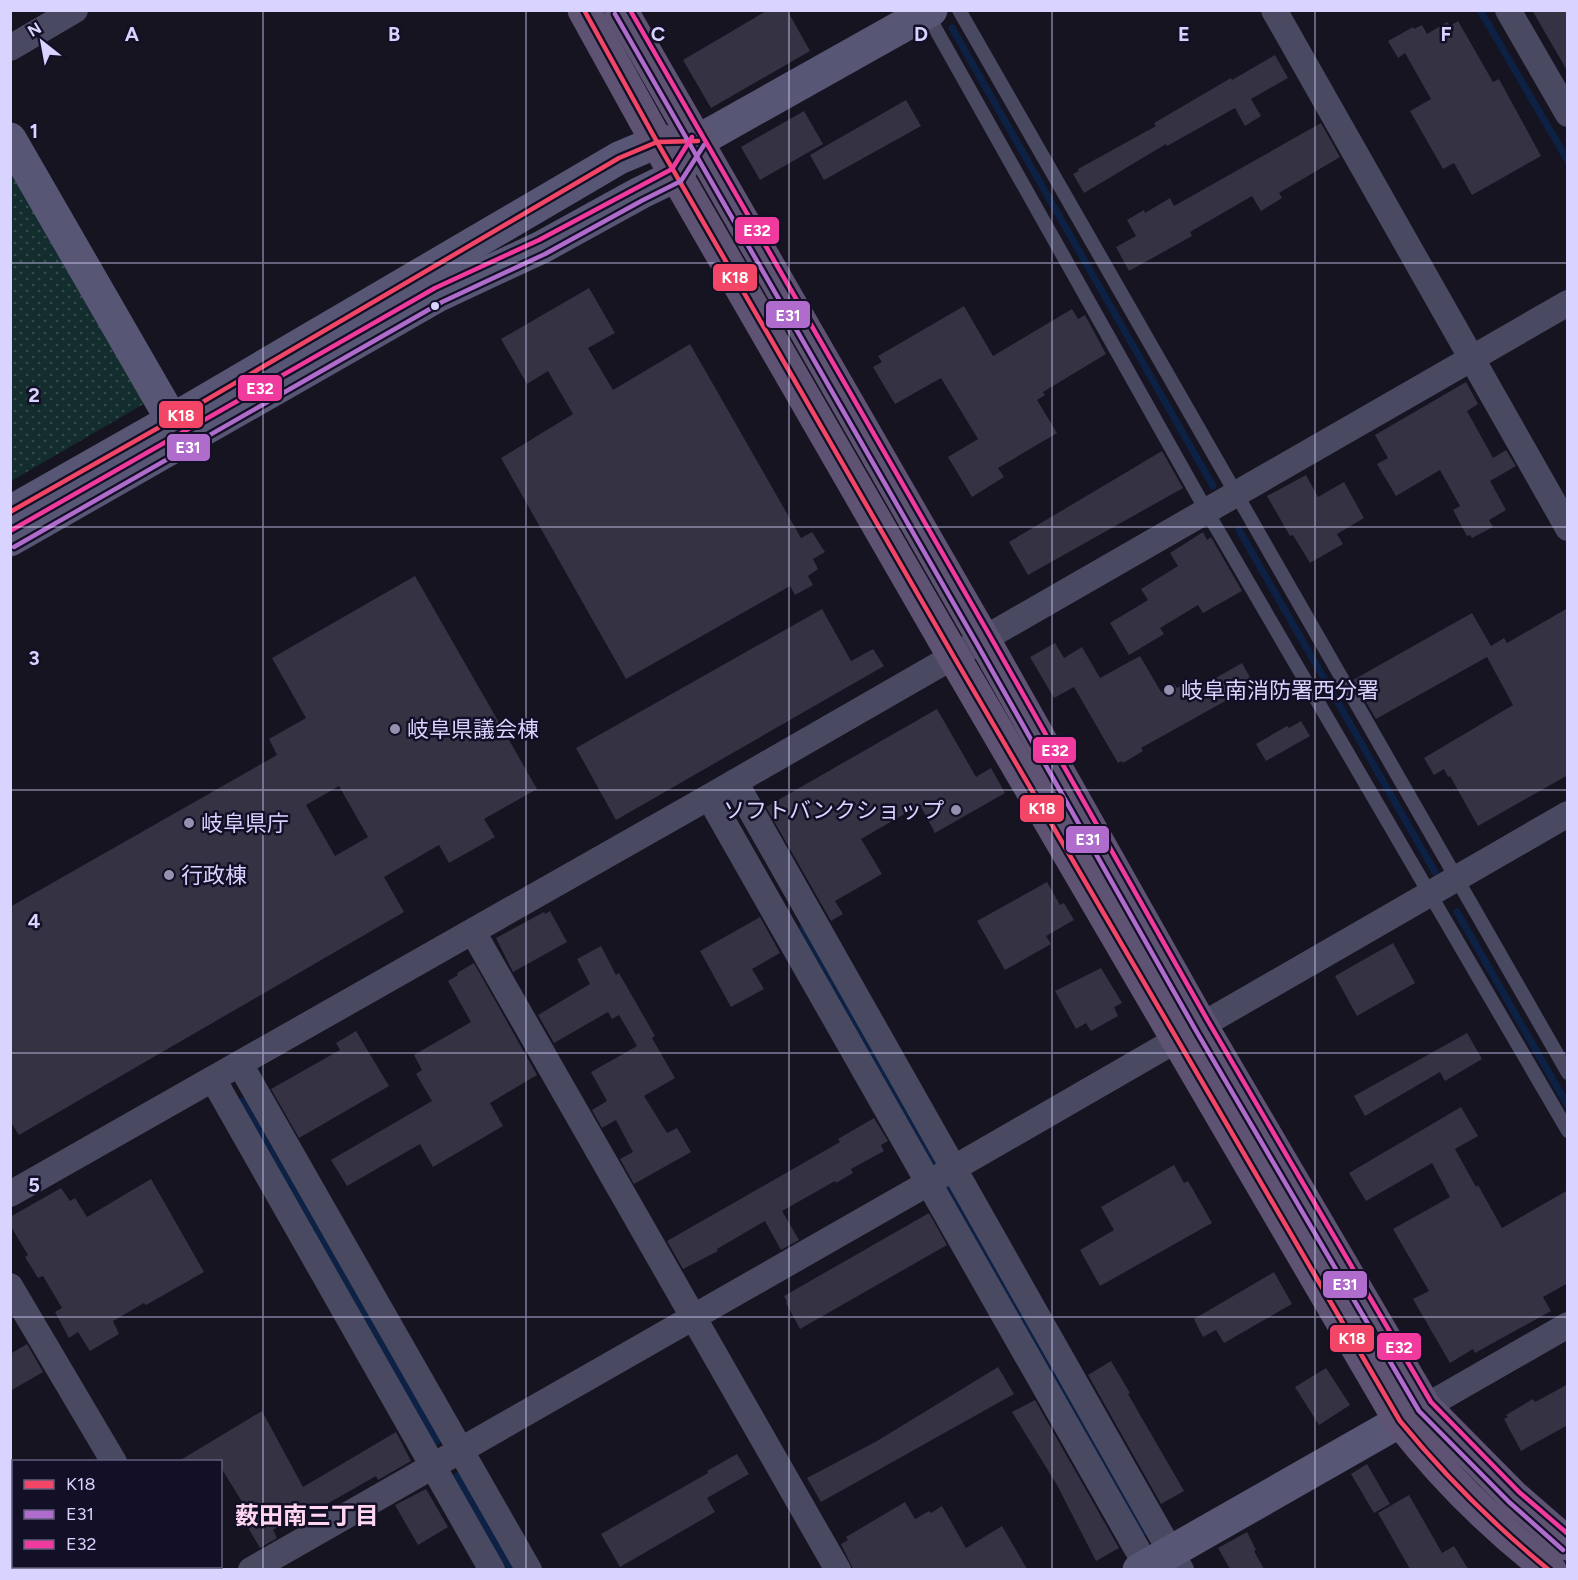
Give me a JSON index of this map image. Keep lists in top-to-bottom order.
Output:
{
  "districts": ["薮田南三丁目"],
  "places": [
    "岐阜南消防署西分署",
    "岐阜県議会棟",
    "ソフトバンクショップ",
    "岐阜県庁",
    "行政棟"
  ],
  "lines": ["transit line K18", "transit line E32", "transit line E31"],
  "legend": ["K18", "E31", "E32"],
  "north": "top left",
  "grid": {
    "columns": [
      "A",
      "B",
      "C",
      "D",
      "E",
      "F"
    ],
    "rows": [
      "1",
      "2",
      "3",
      "4",
      "5"
    ]
  }
}
